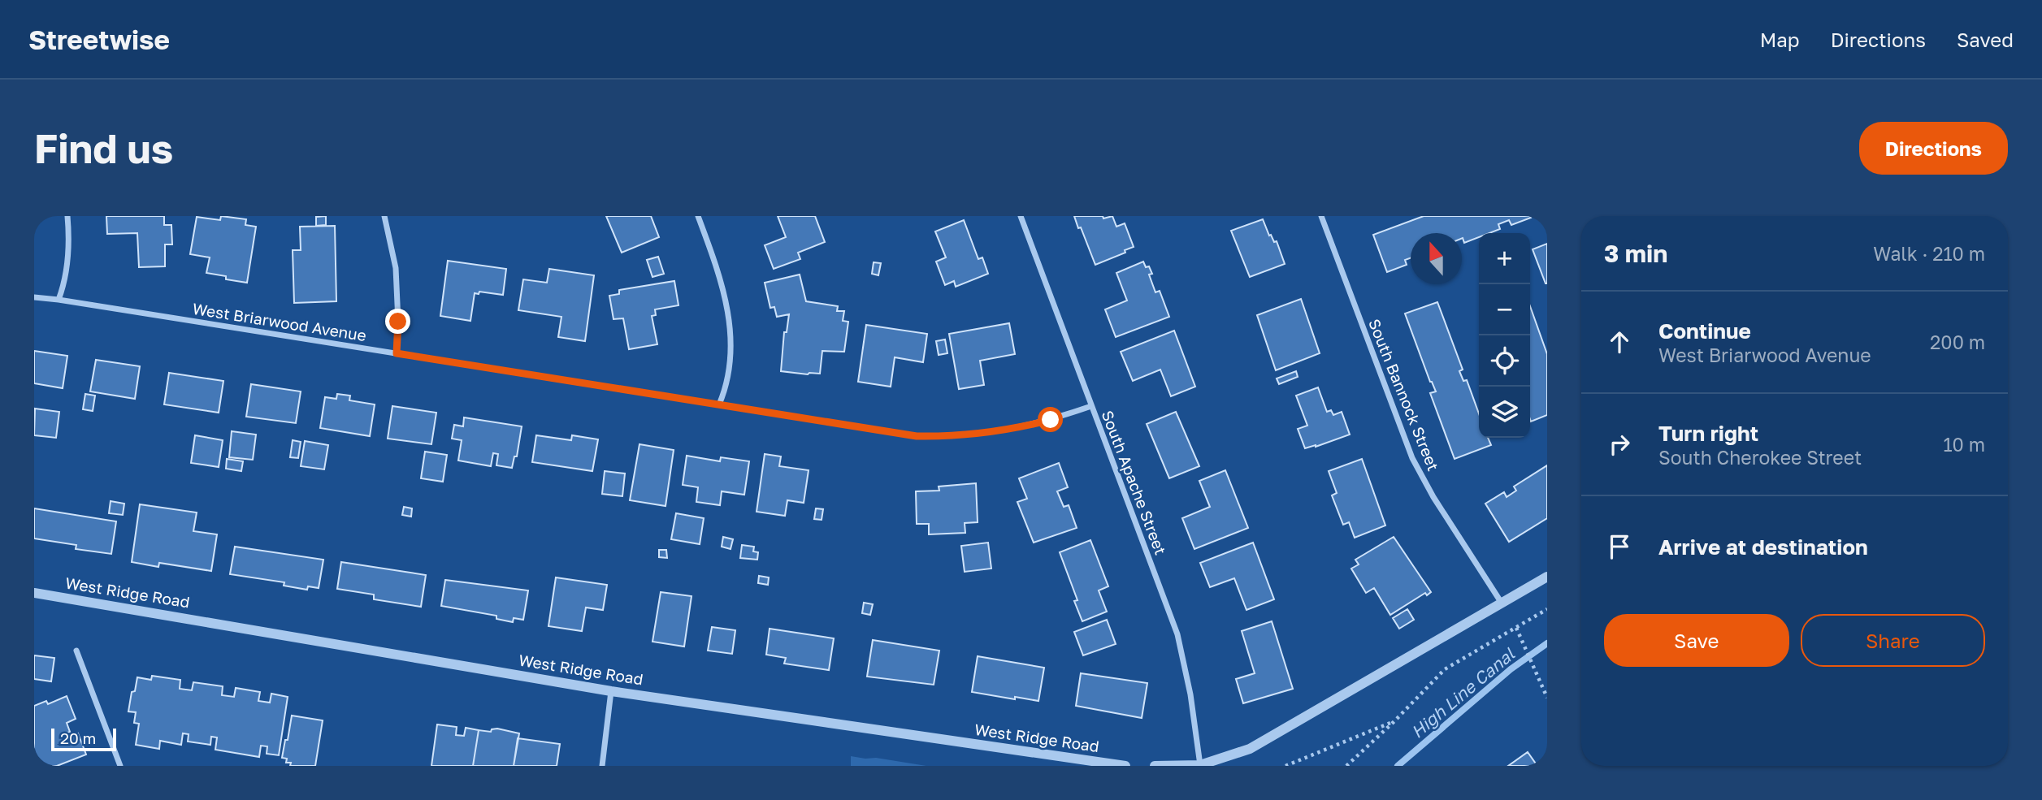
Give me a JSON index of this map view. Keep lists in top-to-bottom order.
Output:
{
  "streets": {
    "street": [
      "West Briarwood Avenue",
      "South Bannock Street",
      "South Apache Street",
      "West Ridge Road"
    ]
  },
  "crossings": [
    ["West Briarwood Avenue", "South Apache Street"]
  ],
  "water": ["High Line Canal"],
  "scale_bar": "20 m",
  "north": "top",
  "page": {
    "header": "Streetwise",
    "nav": ["Map", "Directions", "Saved"],
    "buttons": [
      "Directions",
      ["Save", "Share"]
    ],
    "title": "Find us",
    "heading": ["3 min", "Walk · 210 m"],
    "map_buttons": ["+", "−"],
    "list": [
      ["Continue", "West Briarwood Avenue", "200 m"],
      ["Turn right", "South Cherokee Street", "10 m"],
      "Arrive at destination"
    ],
    "scale": "20 m"
  }
}
